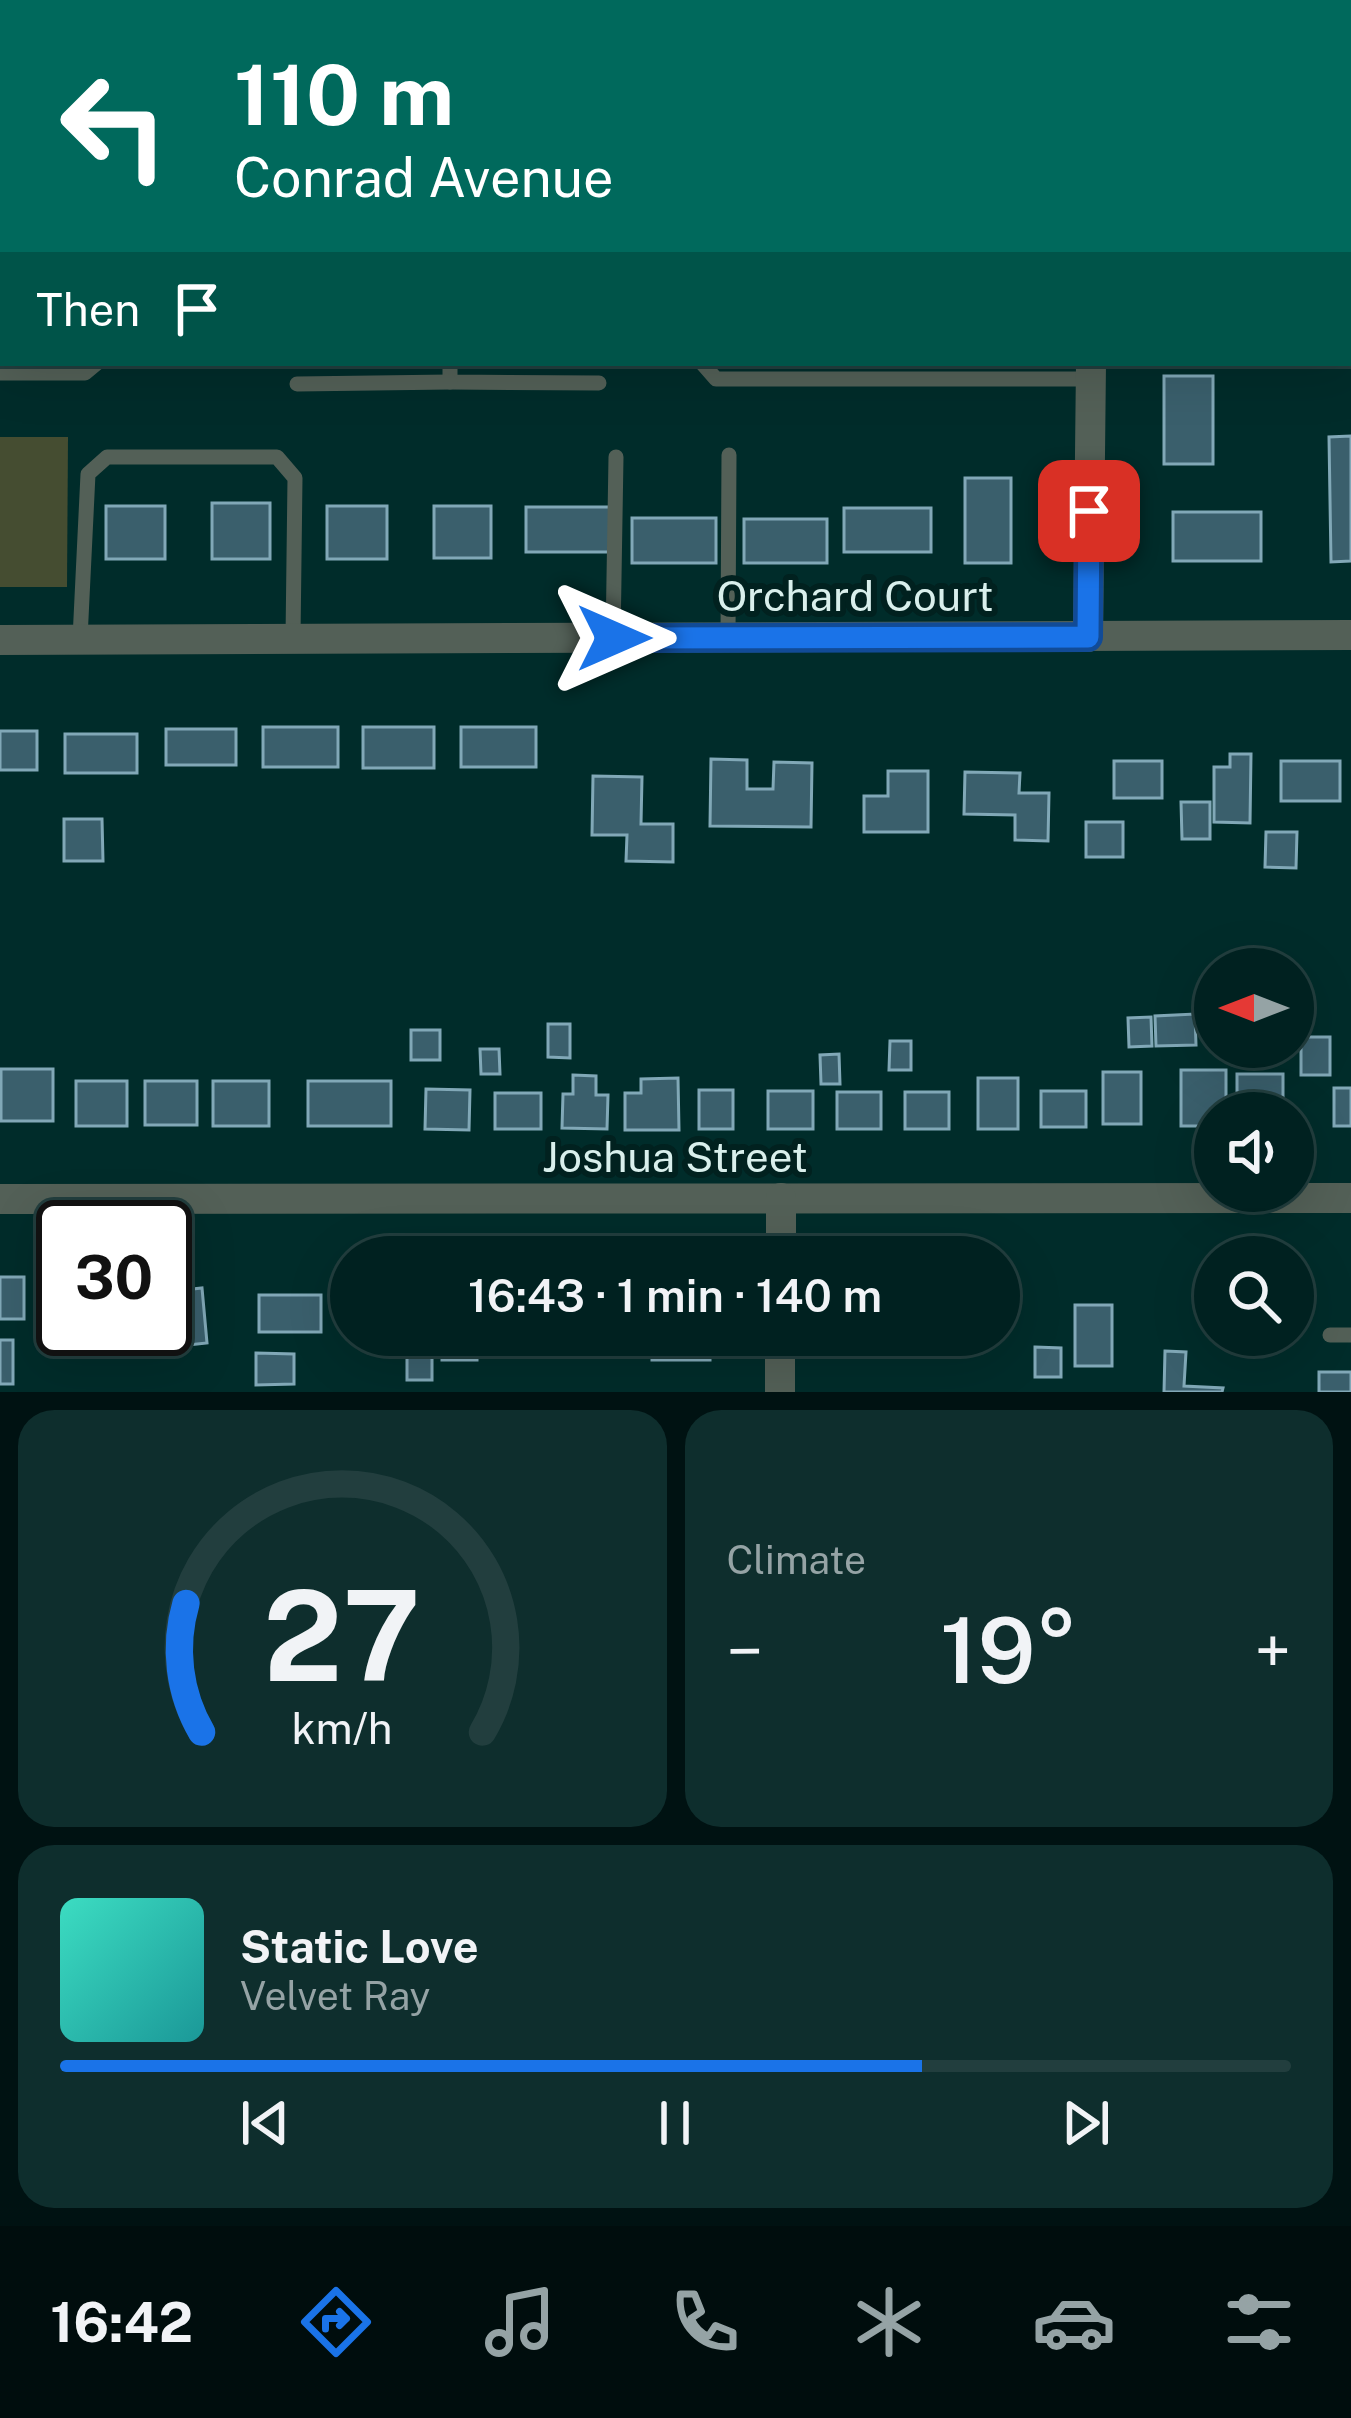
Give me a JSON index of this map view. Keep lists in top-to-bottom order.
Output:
{
  "streets": {
    "street": ["Orchard Court", "Joshua Street"]
  },
  "north": "left",
  "page": {
    "turn": ["110 m", "Conrad Avenue"],
    "then": "Then",
    "limit": "30",
    "trip": "16:43 · 1 min · 140 m",
    "tile": "Climate",
    "heat": ["−", "19°", "+"],
    "song": ["Static Love", "Velvet Ray"],
    "tabs": "16:42",
    "gauge": ["27", "km/h"]
  }
}
